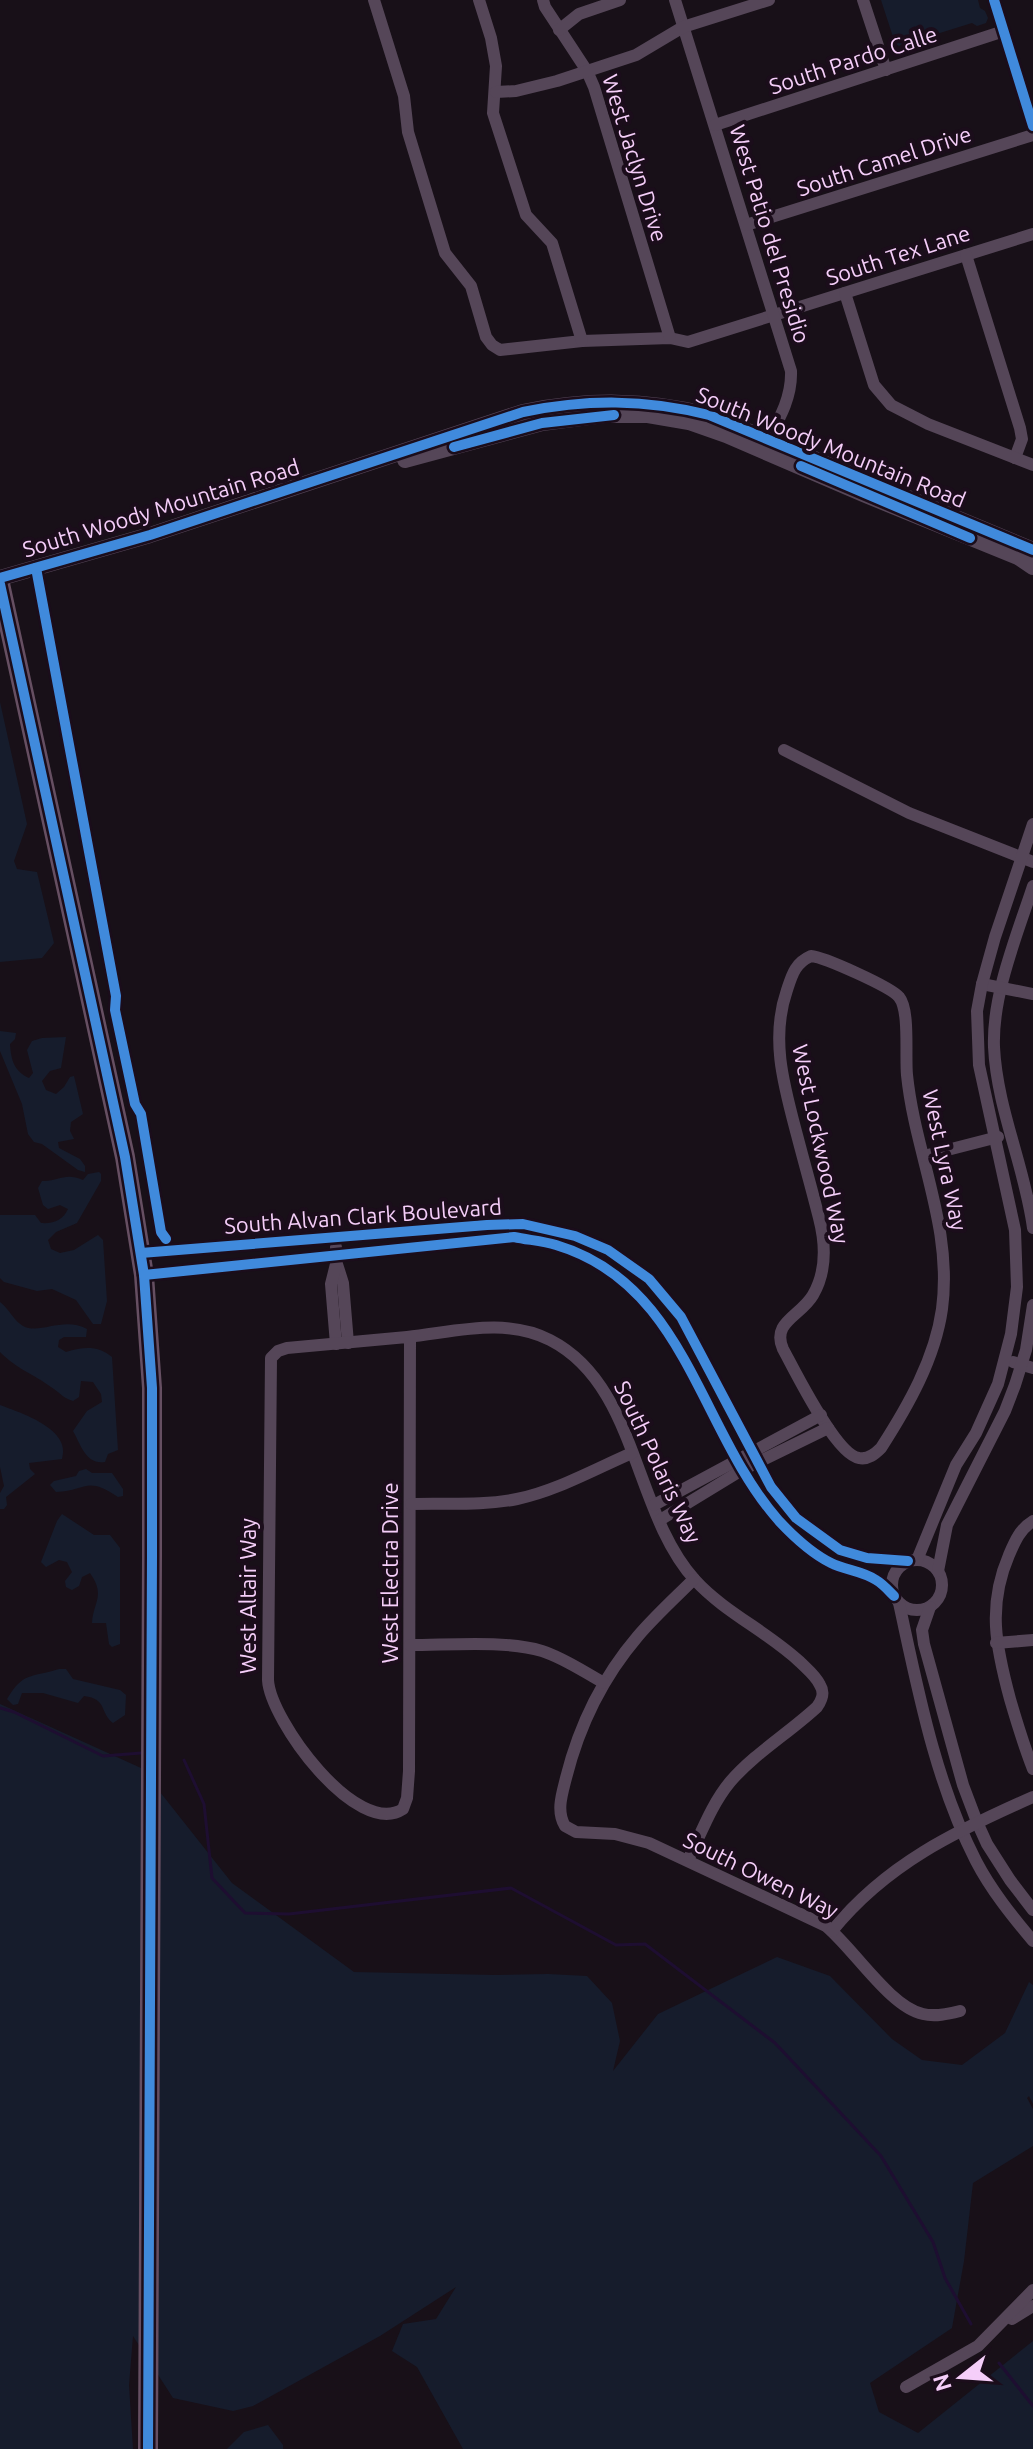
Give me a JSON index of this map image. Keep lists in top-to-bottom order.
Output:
{
  "streets": {
    "street": [
      "South Pardo Calle",
      "West Jaclyn Drive",
      "South Camel Drive",
      "West Patio del Presidio",
      "South Tex Lane",
      "South Woody Mountain Road",
      "West Lockwood Way",
      "West Lyra Way",
      "South Alvan Clark Boulevard",
      "South Polaris Way",
      "West Electra Drive",
      "West Altair Way",
      "South Owen Way"
    ]
  },
  "crossings": [
    ["South Pardo Calle", "West Patio del Presidio"],
    ["West Jaclyn Drive", "South Tex Lane"],
    ["South Camel Drive", "West Patio del Presidio"],
    ["West Patio del Presidio", "South Tex Lane"],
    ["West Patio del Presidio", "South Woody Mountain Road"],
    ["West Lockwood Way", "West Lyra Way"],
    ["South Polaris Way", "West Electra Drive"],
    ["South Polaris Way", "West Altair Way"],
    ["South Polaris Way", "South Owen Way"],
    ["West Electra Drive", "West Altair Way"]
  ],
  "north": "left"
}
